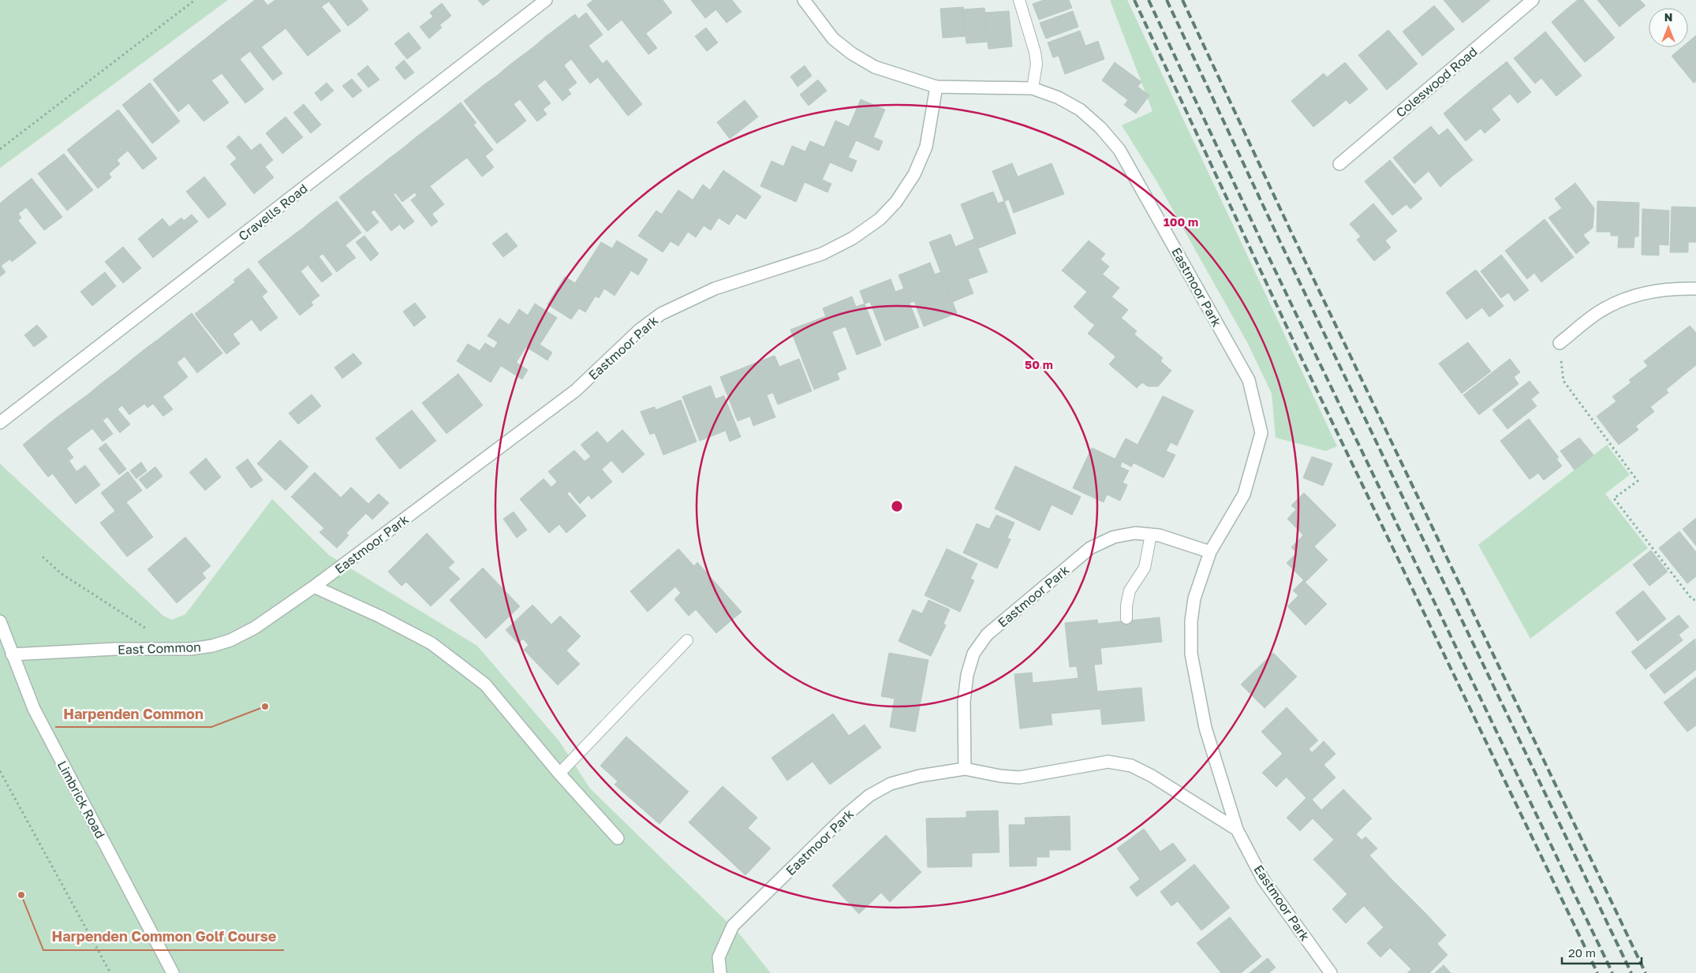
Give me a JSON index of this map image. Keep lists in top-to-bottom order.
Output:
{
  "streets": {
    "street": [
      "Coleswood Road",
      "Cravells Road",
      "Eastmoor Park",
      "East Common",
      "Limbrick Road"
    ]
  },
  "crossings": [
    ["Eastmoor Park", "East Common"],
    ["East Common", "Limbrick Road"]
  ],
  "places": ["Harpenden Common", "Harpenden Common Golf Course"],
  "scale_bar": "20 m",
  "north": "top",
  "rings": ["100 m", "50 m"]
}
